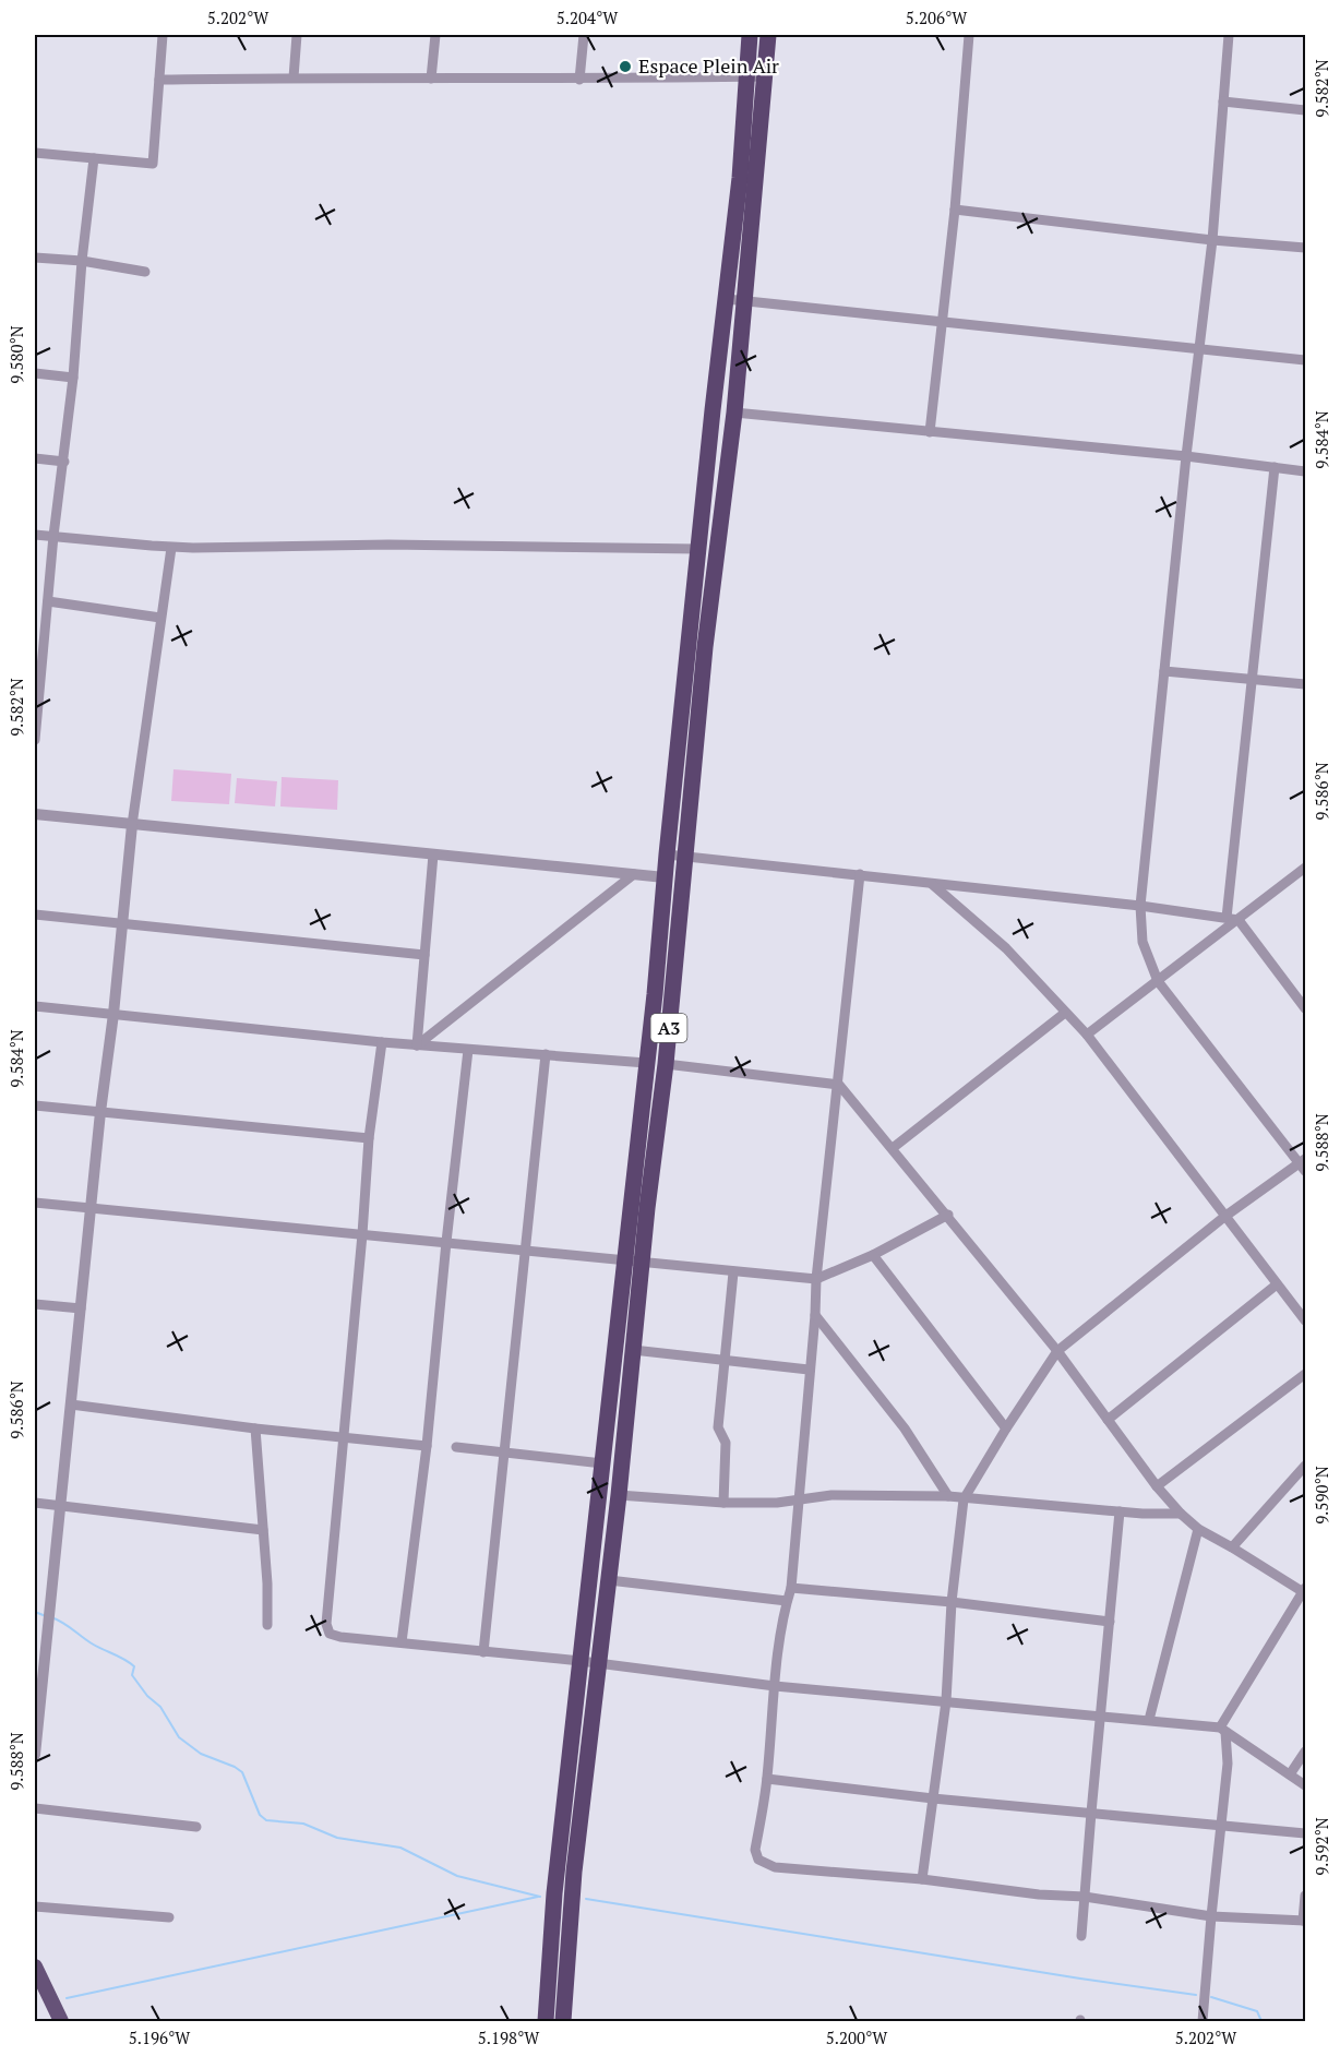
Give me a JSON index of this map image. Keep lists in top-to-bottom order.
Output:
{
  "streets": {
    "highway": ["A3"]
  },
  "places": ["Espace Plein Air"],
  "coordinates": [
    "5.202°W",
    "5.204°W",
    "5.206°W",
    "9.582°N",
    "9.580°N",
    "9.584°N",
    "9.586°N",
    "9.588°N",
    "9.590°N",
    "9.592°N",
    "5.196°W",
    "5.198°W",
    "5.200°W"
  ]
}
